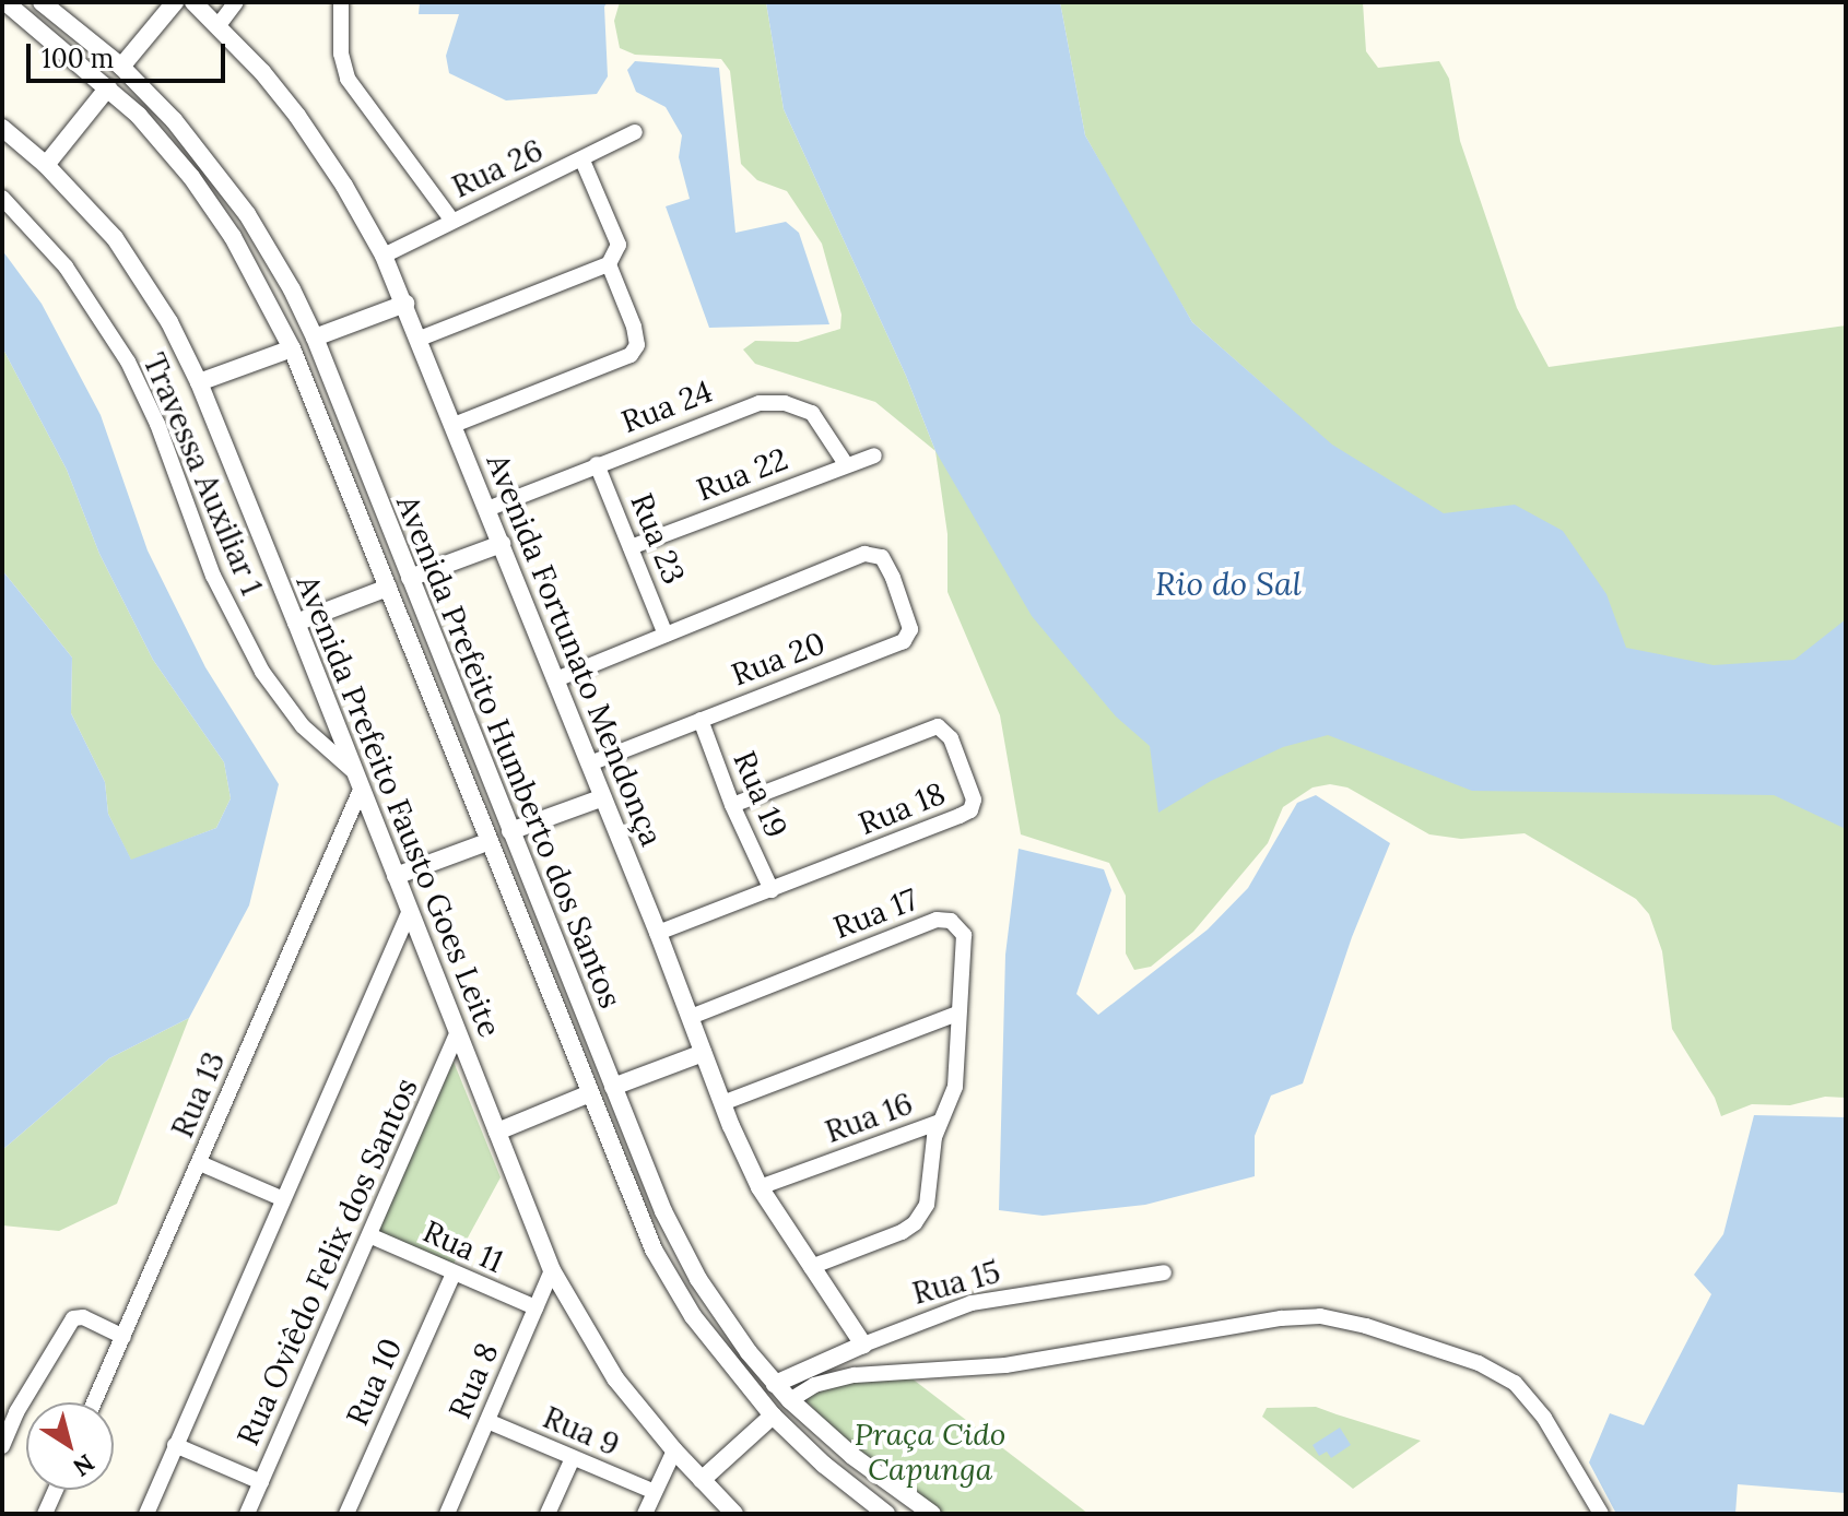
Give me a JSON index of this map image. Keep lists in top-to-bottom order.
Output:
{
  "streets": {
    "street": [
      "Rua 26",
      "Rua 24",
      "Travessa Auxiliar 1",
      "Rua 22",
      "Rua 23",
      "Avenida Fortunato Mendonça",
      "Rua 20",
      "Avenida Prefeito Humberto dos Santos",
      "Rua 19",
      "Avenida Prefeito Fausto Goes Leite",
      "Rua 18",
      "Rua 17",
      "Rua 13",
      "Rua 16",
      "Rua 11",
      "Rua Oviêdo Felix dos Santos",
      "Rua 15",
      "Rua 8",
      "Rua 10",
      "Rua 9"
    ]
  },
  "crossings": [
    ["Rua 26", "Avenida Fortunato Mendonça"],
    ["Rua 24", "Rua 22"],
    ["Rua 24", "Rua 23"],
    ["Rua 24", "Avenida Fortunato Mendonça"],
    ["Travessa Auxiliar 1", "Avenida Prefeito Fausto Goes Leite"],
    ["Rua 22", "Rua 23"],
    ["Rua 23", "Rua 20"],
    ["Avenida Fortunato Mendonça", "Rua 20"],
    ["Avenida Fortunato Mendonça", "Rua 18"],
    ["Avenida Fortunato Mendonça", "Rua 17"],
    ["Avenida Fortunato Mendonça", "Rua 16"],
    ["Avenida Fortunato Mendonça", "Rua 15"],
    ["Rua 20", "Rua 19"],
    ["Avenida Prefeito Humberto dos Santos", "Rua 15"],
    ["Rua 19", "Rua 18"],
    ["Avenida Prefeito Fausto Goes Leite", "Rua 13"],
    ["Avenida Prefeito Fausto Goes Leite", "Rua Oviêdo Felix dos Santos"],
    ["Avenida Prefeito Fausto Goes Leite", "Rua 8"],
    ["Rua 17", "Rua 16"],
    ["Rua 11", "Rua Oviêdo Felix dos Santos"],
    ["Rua 11", "Rua 8"],
    ["Rua 11", "Rua 10"],
    ["Rua 8", "Rua 9"]
  ],
  "water": ["Rio do Sal"],
  "parks": ["Praça Cido Capunga"],
  "scale_bar": "100 m",
  "north": "bottom right"
}
